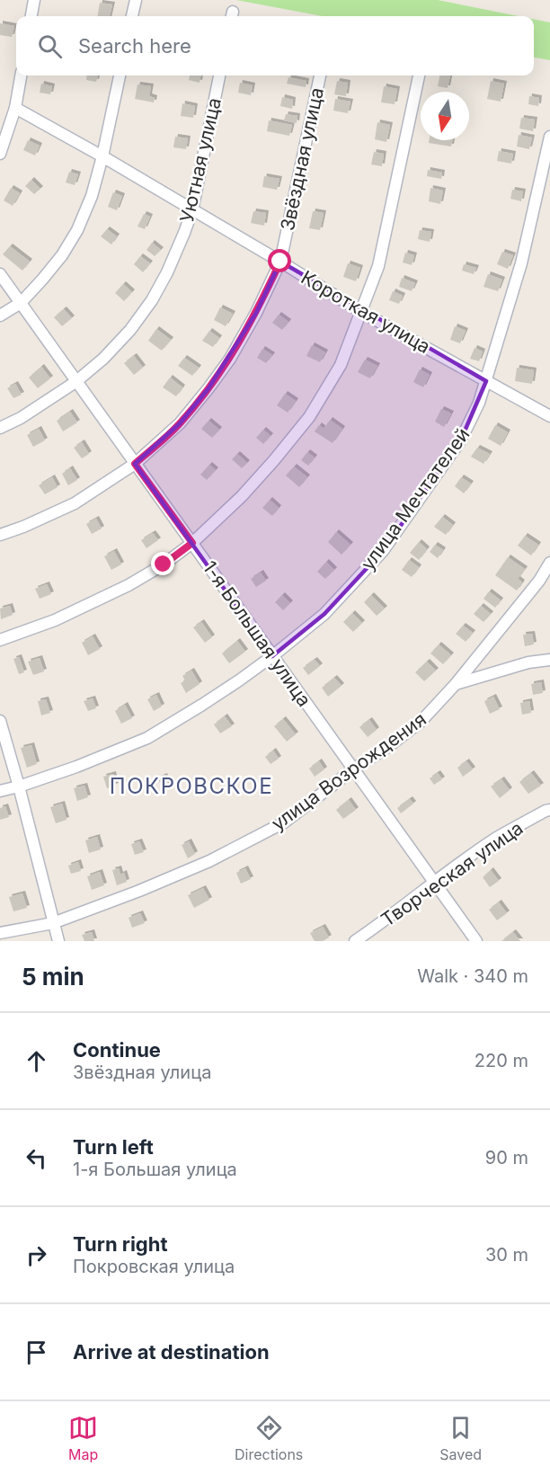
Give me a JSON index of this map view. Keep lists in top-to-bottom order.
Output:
{
  "streets": {
    "street": [
      "Звёздная улица",
      "Уютная улица",
      "Короткая улица",
      "улица Мечтателей",
      "1-я Большая улица",
      "улица Возрождения",
      "Творческая улица"
    ]
  },
  "crossings": [
    ["Звёздная улица", "Короткая улица"],
    ["Звёздная улица", "1-я Большая улица"],
    ["Уютная улица", "Короткая улица"],
    ["Уютная улица", "1-я Большая улица"],
    ["Короткая улица", "улица Мечтателей"],
    ["улица Мечтателей", "1-я Большая улица"],
    ["1-я Большая улица", "улица Возрождения"],
    ["1-я Большая улица", "Творческая улица"]
  ],
  "districts": ["ПОКРОВСКОЕ"],
  "north": "bottom",
  "page": {
    "search": "Search here",
    "heading": ["5 min", "Walk · 340 m"],
    "list": [
      ["Continue", "Звёздная улица", "220 m"],
      ["Turn left", "1-я Большая улица", "90 m"],
      ["Turn right", "Покровская улица", "30 m"],
      "Arrive at destination"
    ],
    "nav": ["Map", "Directions", "Saved"]
  }
}
